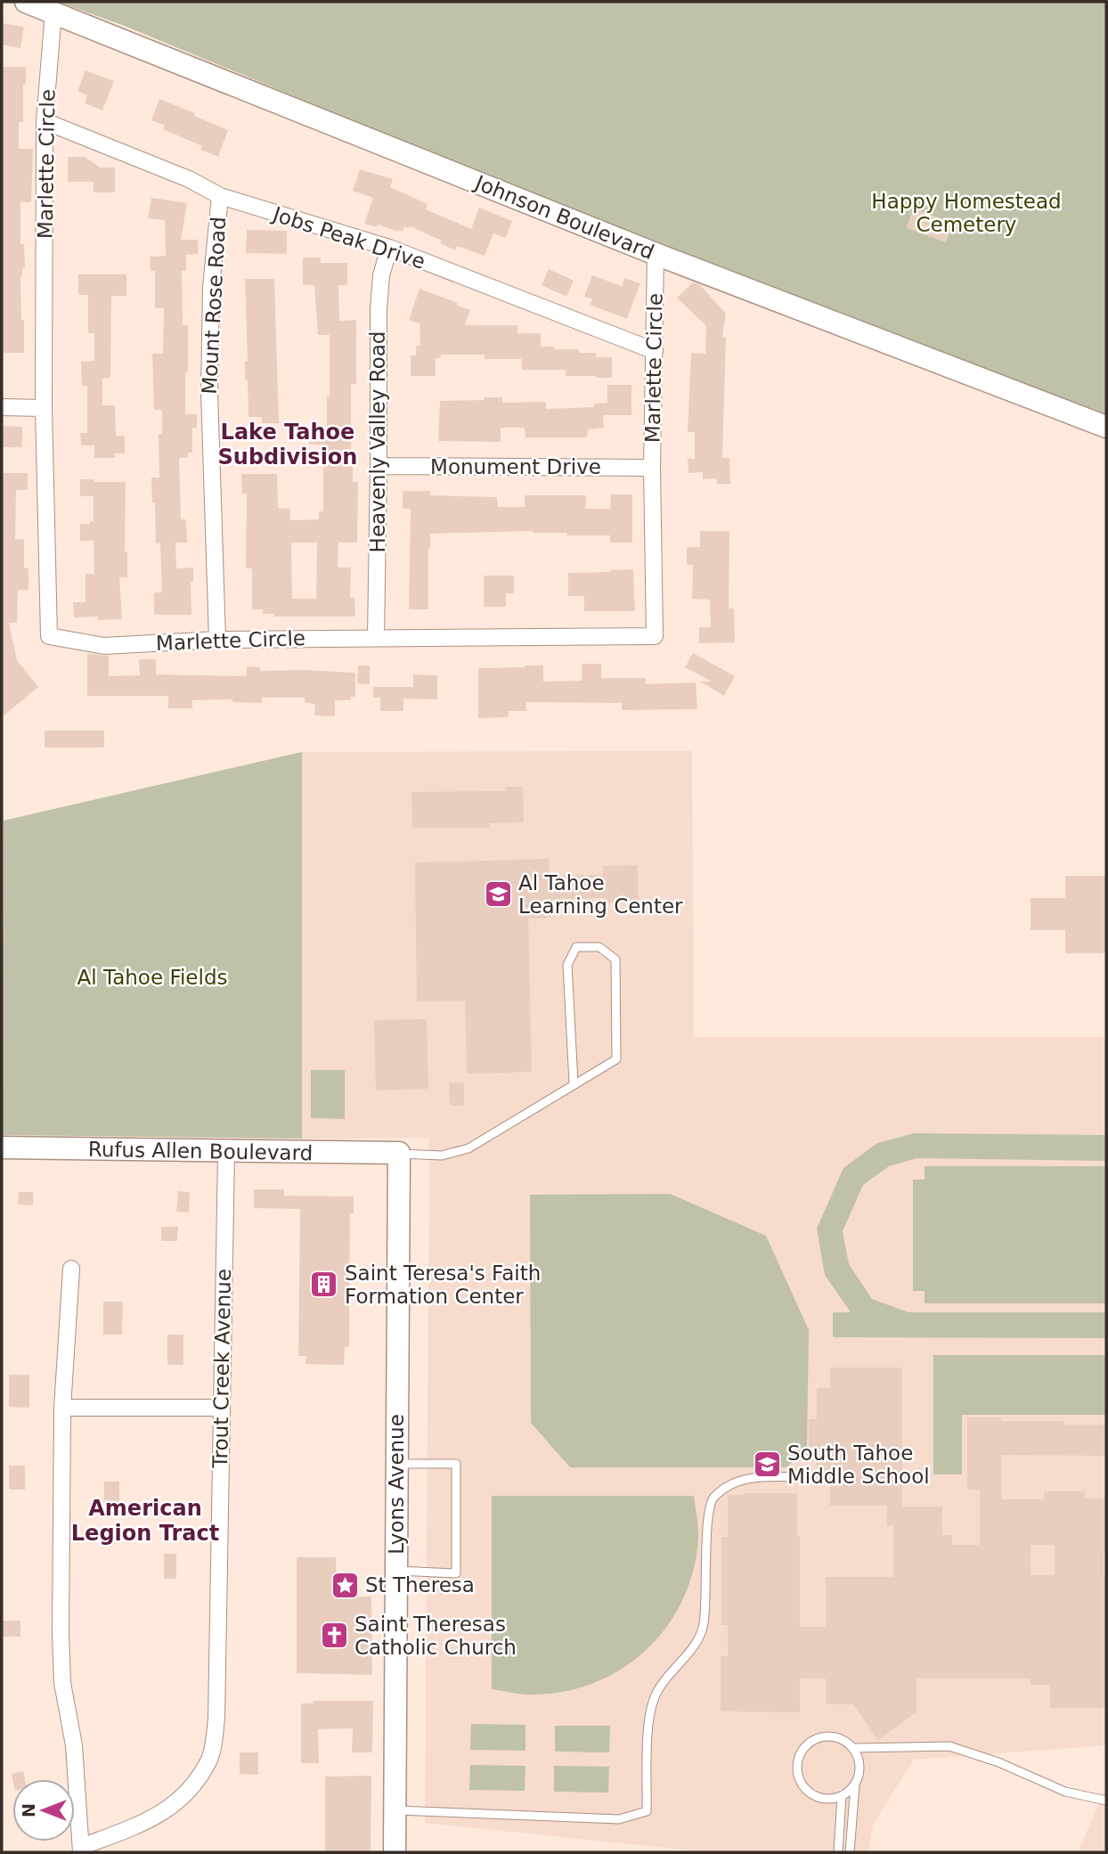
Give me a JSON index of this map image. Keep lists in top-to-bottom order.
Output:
{
  "streets": {
    "street": [
      "Marlette Circle",
      "Johnson Boulevard",
      "Jobs Peak Drive",
      "Mount Rose Road",
      "Heavenly Valley Road",
      "Monument Drive",
      "Rufus Allen Boulevard",
      "Trout Creek Avenue",
      "Lyons Avenue"
    ]
  },
  "crossings": [
    ["Marlette Circle", "Johnson Boulevard"],
    ["Marlette Circle", "Jobs Peak Drive"],
    ["Marlette Circle", "Mount Rose Road"],
    ["Marlette Circle", "Heavenly Valley Road"],
    ["Marlette Circle", "Monument Drive"],
    ["Jobs Peak Drive", "Mount Rose Road"],
    ["Jobs Peak Drive", "Heavenly Valley Road"],
    ["Heavenly Valley Road", "Monument Drive"],
    ["Rufus Allen Boulevard", "Trout Creek Avenue"],
    ["Rufus Allen Boulevard", "Lyons Avenue"]
  ],
  "districts": ["Lake Tahoe Subdivision", "American Legion Tract"],
  "parks": ["Happy Homestead Cemetery", "Al Tahoe Fields"],
  "places": {
    "school or university": ["Al Tahoe Learning Center", "South Tahoe Middle School"],
    "building": ["Saint Teresa's Faith Formation Center"],
    "place": ["St Theresa"],
    "church": ["Saint Theresas Catholic Church"]
  },
  "north": "left"
}
